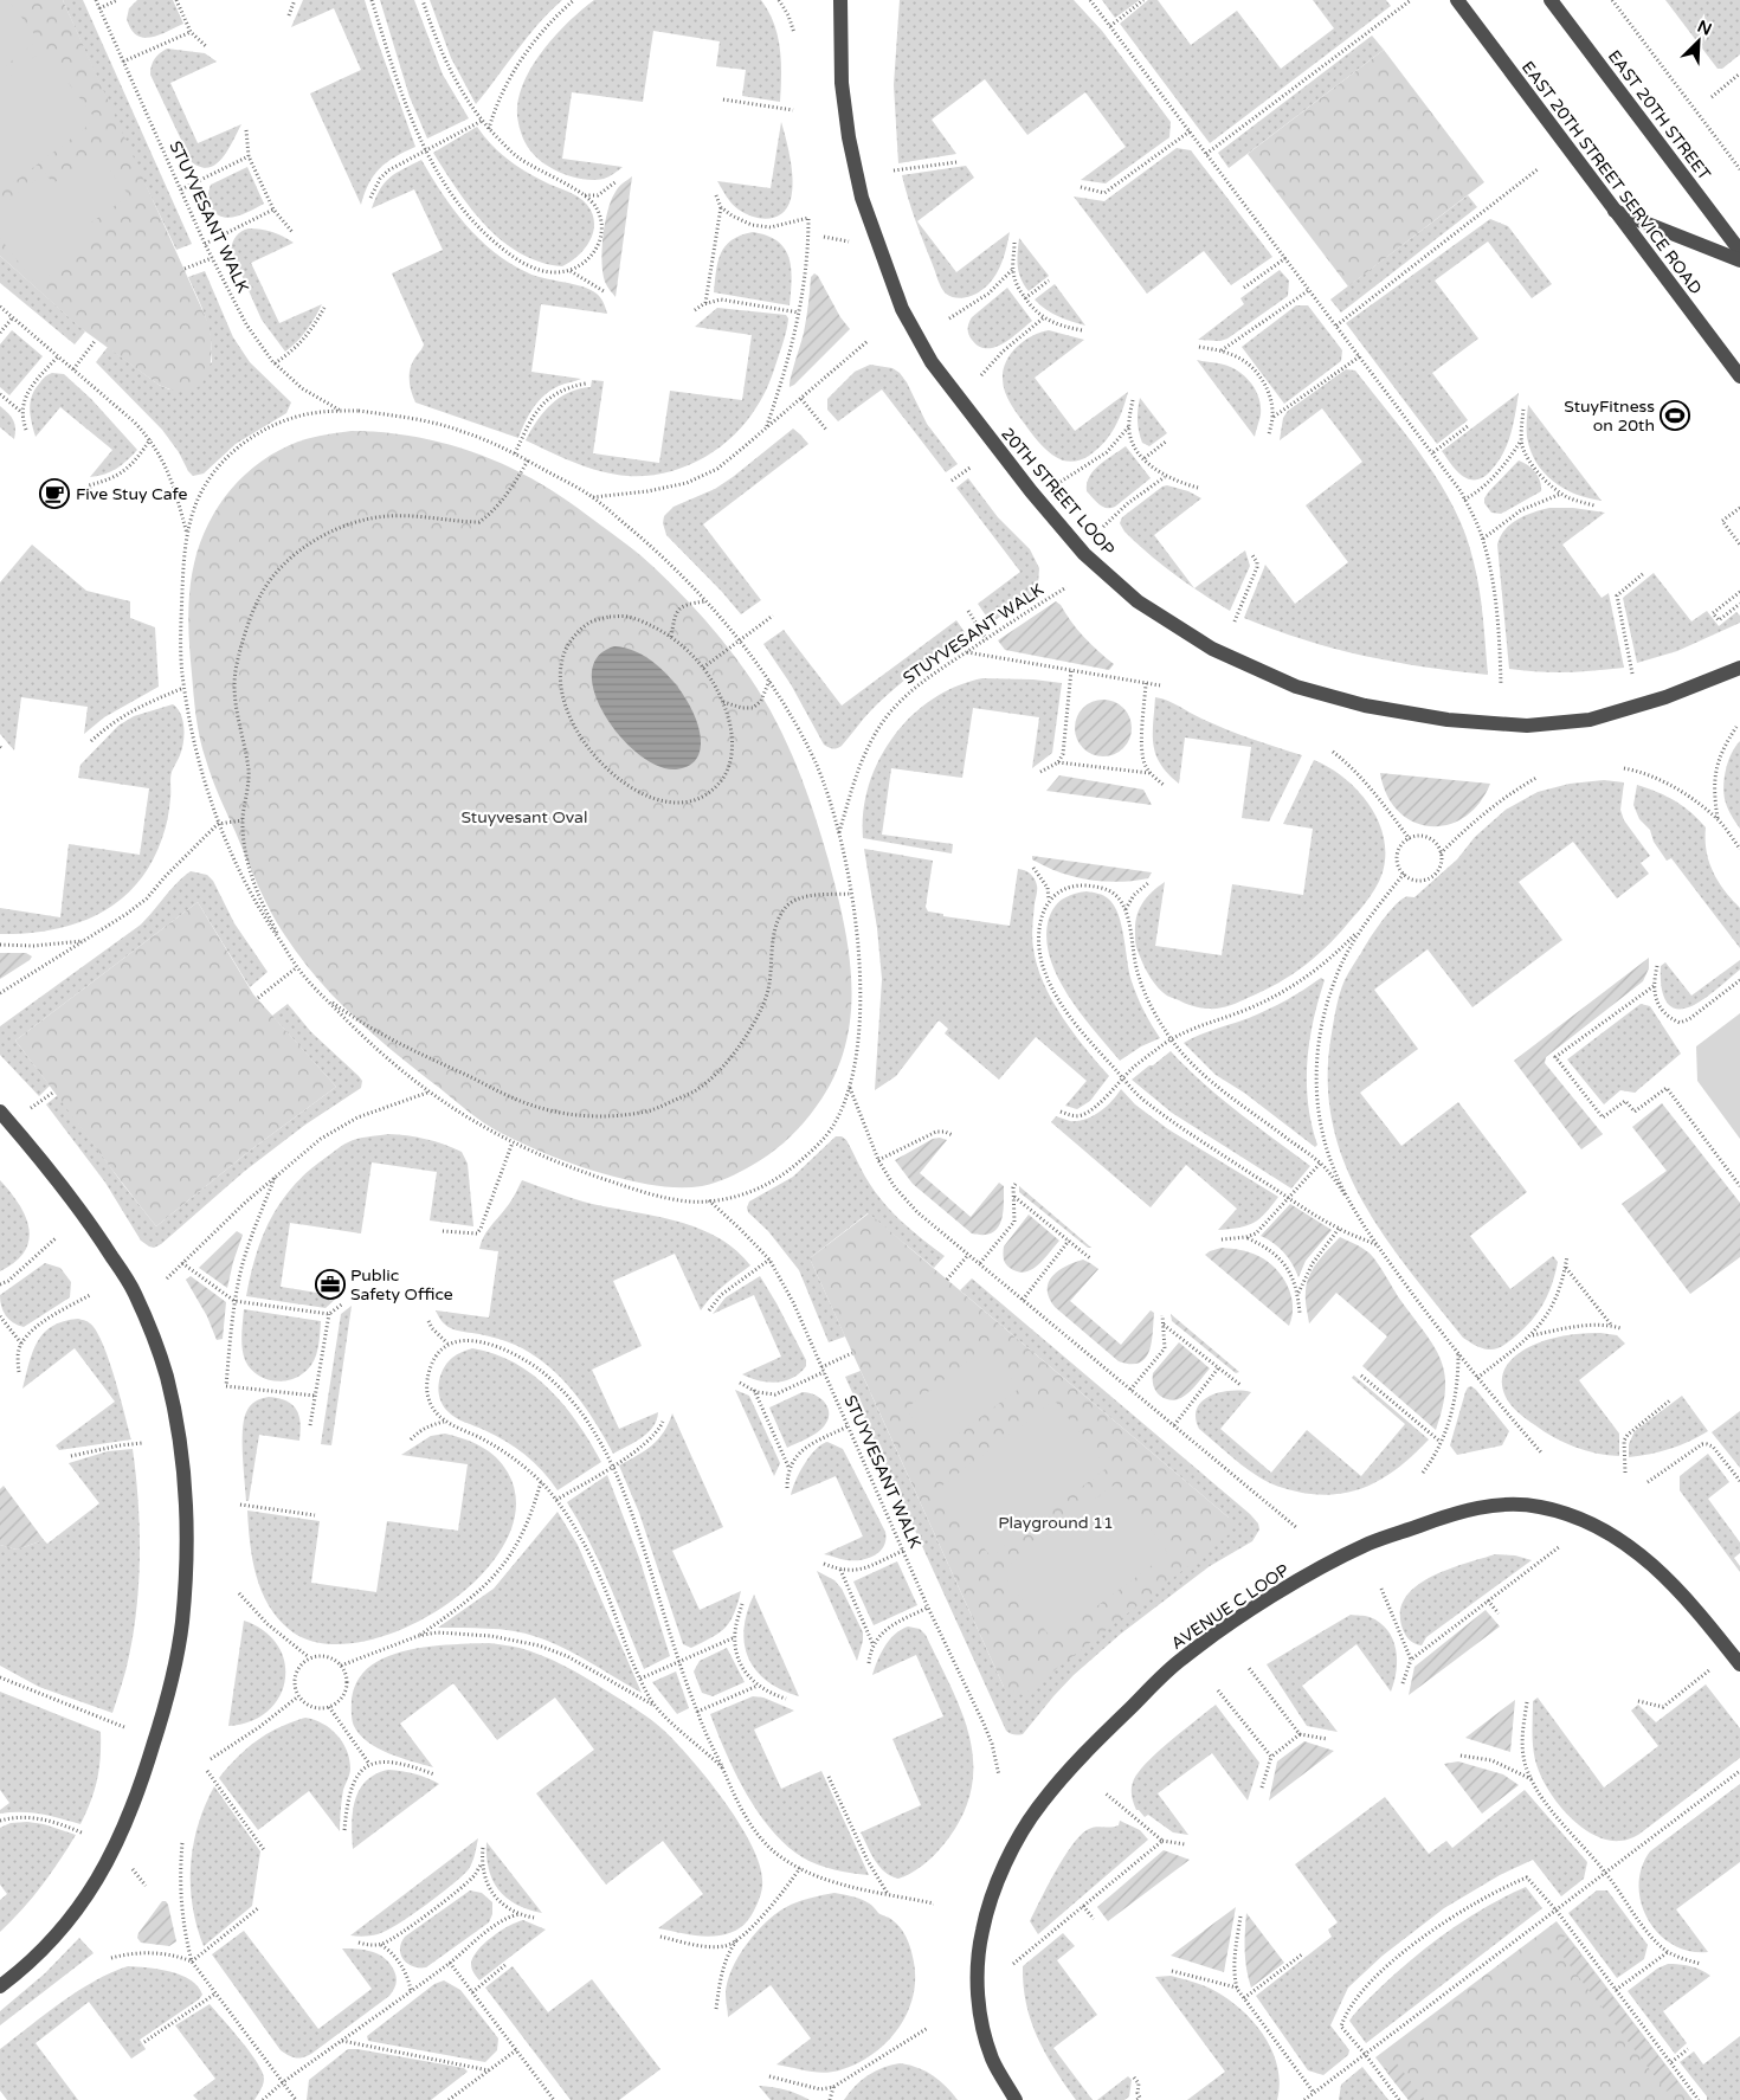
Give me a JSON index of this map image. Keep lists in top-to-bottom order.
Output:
{
  "streets": {
    "street": [
      "EAST 20TH STREET",
      "EAST 20TH STREET SERVICE ROAD",
      "20TH STREET LOOP",
      "AVENUE C LOOP"
    ],
    "path": ["STUYVESANT WALK"]
  },
  "parks": ["Stuyvesant Oval", "Playground 11"],
  "places": {
    "sports": ["StuyFitness on 20th"],
    "cafe": ["Five Stuy Cafe"],
    "office": ["Public Safety Office"]
  },
  "north": "top right"
}
